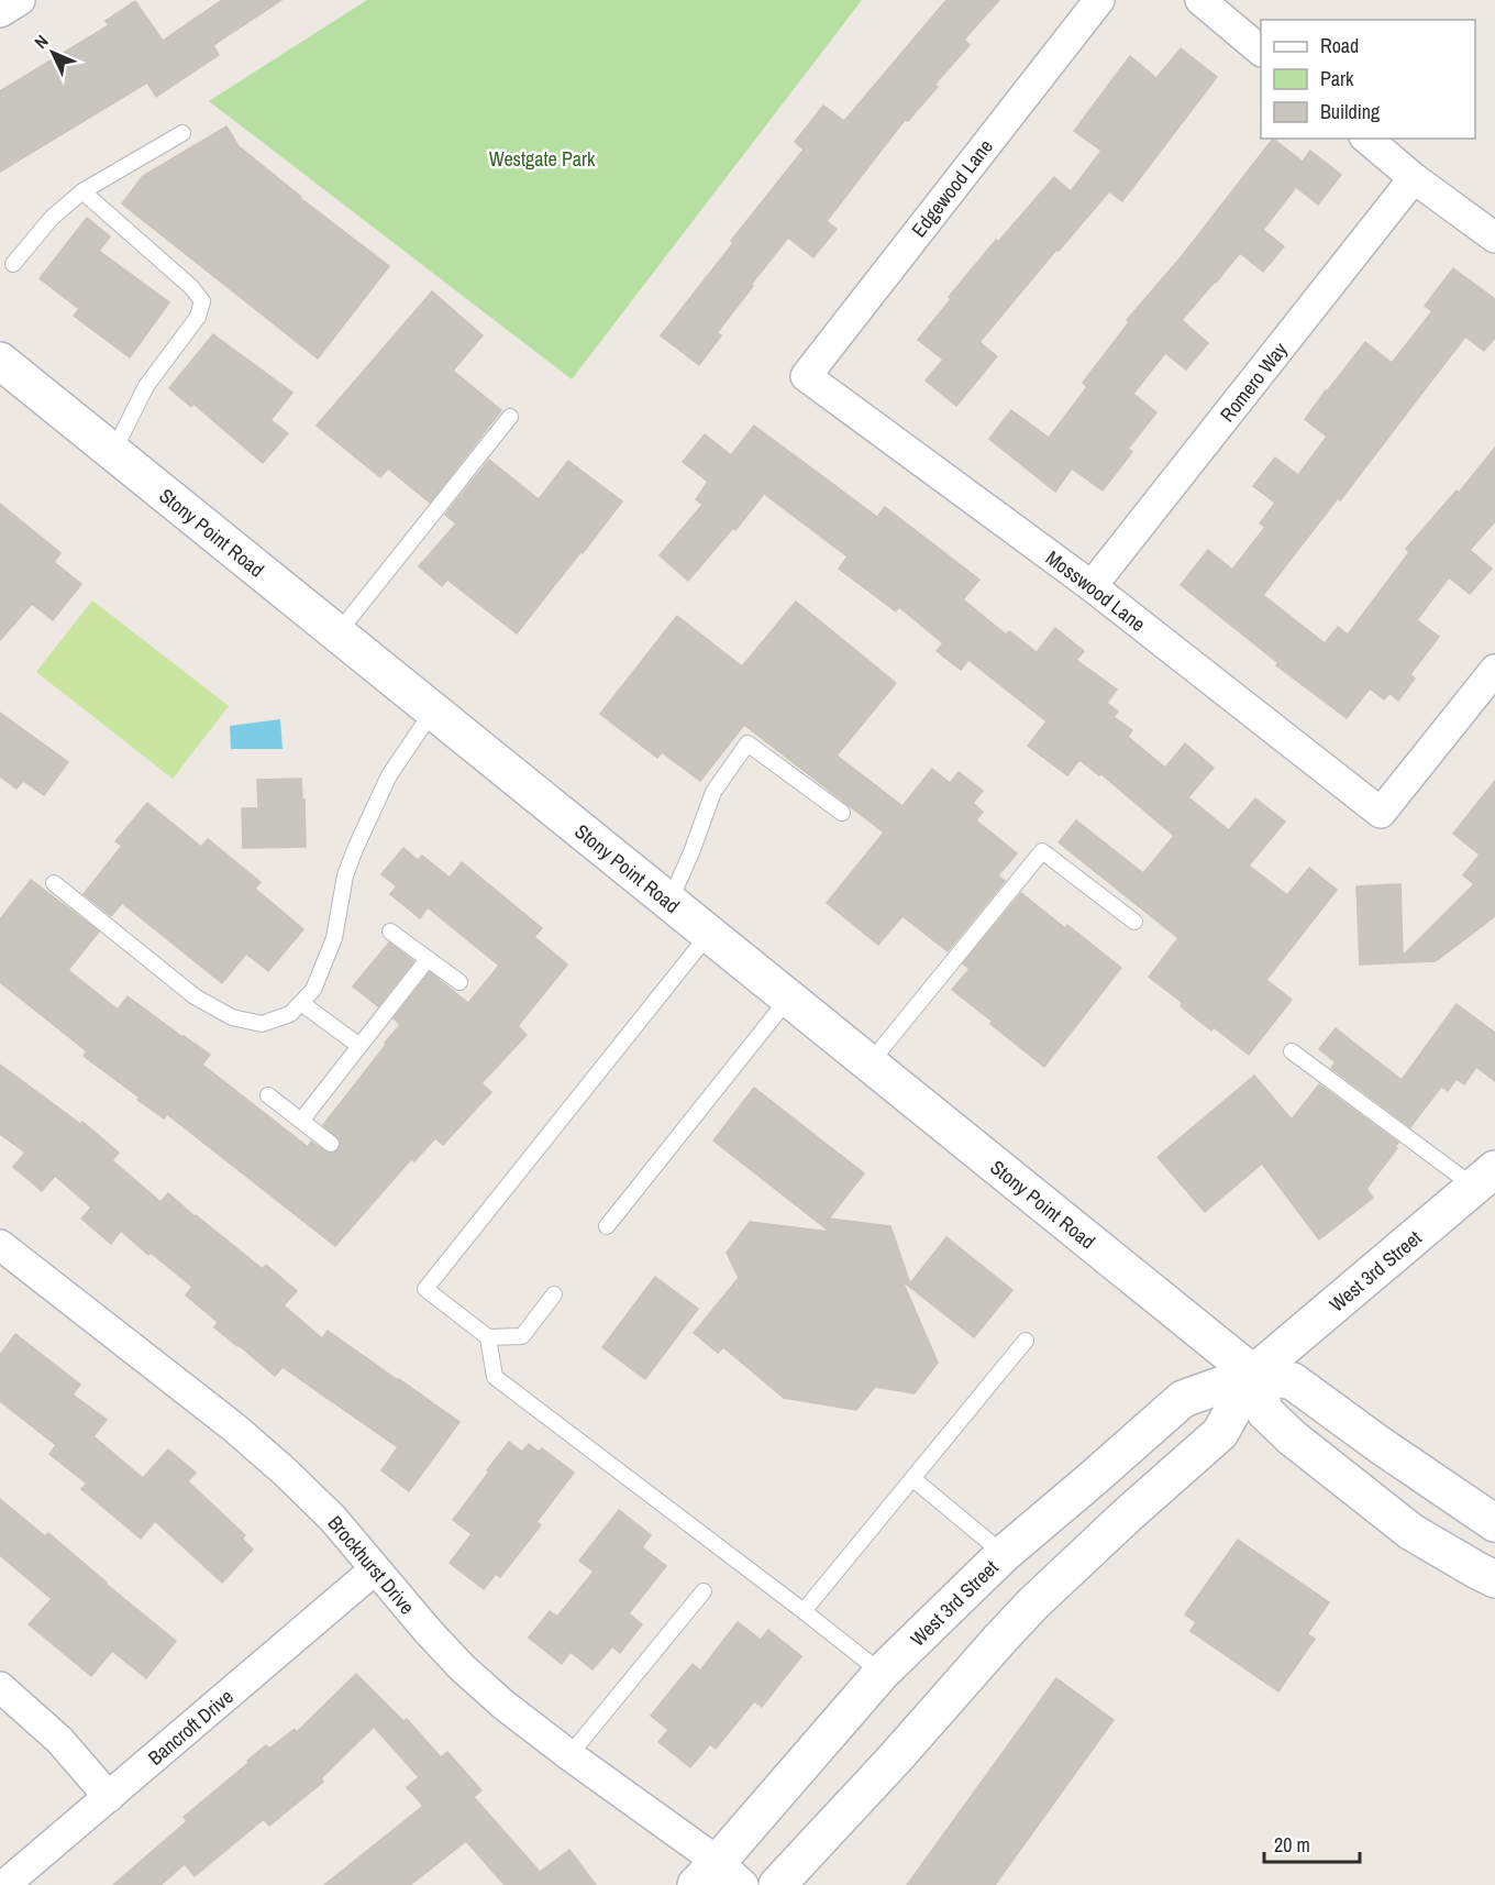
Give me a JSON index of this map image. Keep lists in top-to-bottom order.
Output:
{
  "streets": {
    "main road": ["Stony Point Road", "West 3rd Street"],
    "street": [
      "Edgewood Lane",
      "Romero Way",
      "Mosswood Lane",
      "Brockhurst Drive",
      "Bancroft Drive"
    ]
  },
  "crossings": [
    ["Edgewood Lane", "Mosswood Lane"],
    ["Romero Way", "Mosswood Lane"],
    ["Stony Point Road", "West 3rd Street"],
    ["West 3rd Street", "Brockhurst Drive"],
    ["Brockhurst Drive", "Bancroft Drive"]
  ],
  "parks": ["Westgate Park"],
  "legend": ["Road", "Park", "Building"],
  "scale_bar": "20 m",
  "north": "top left"
}
